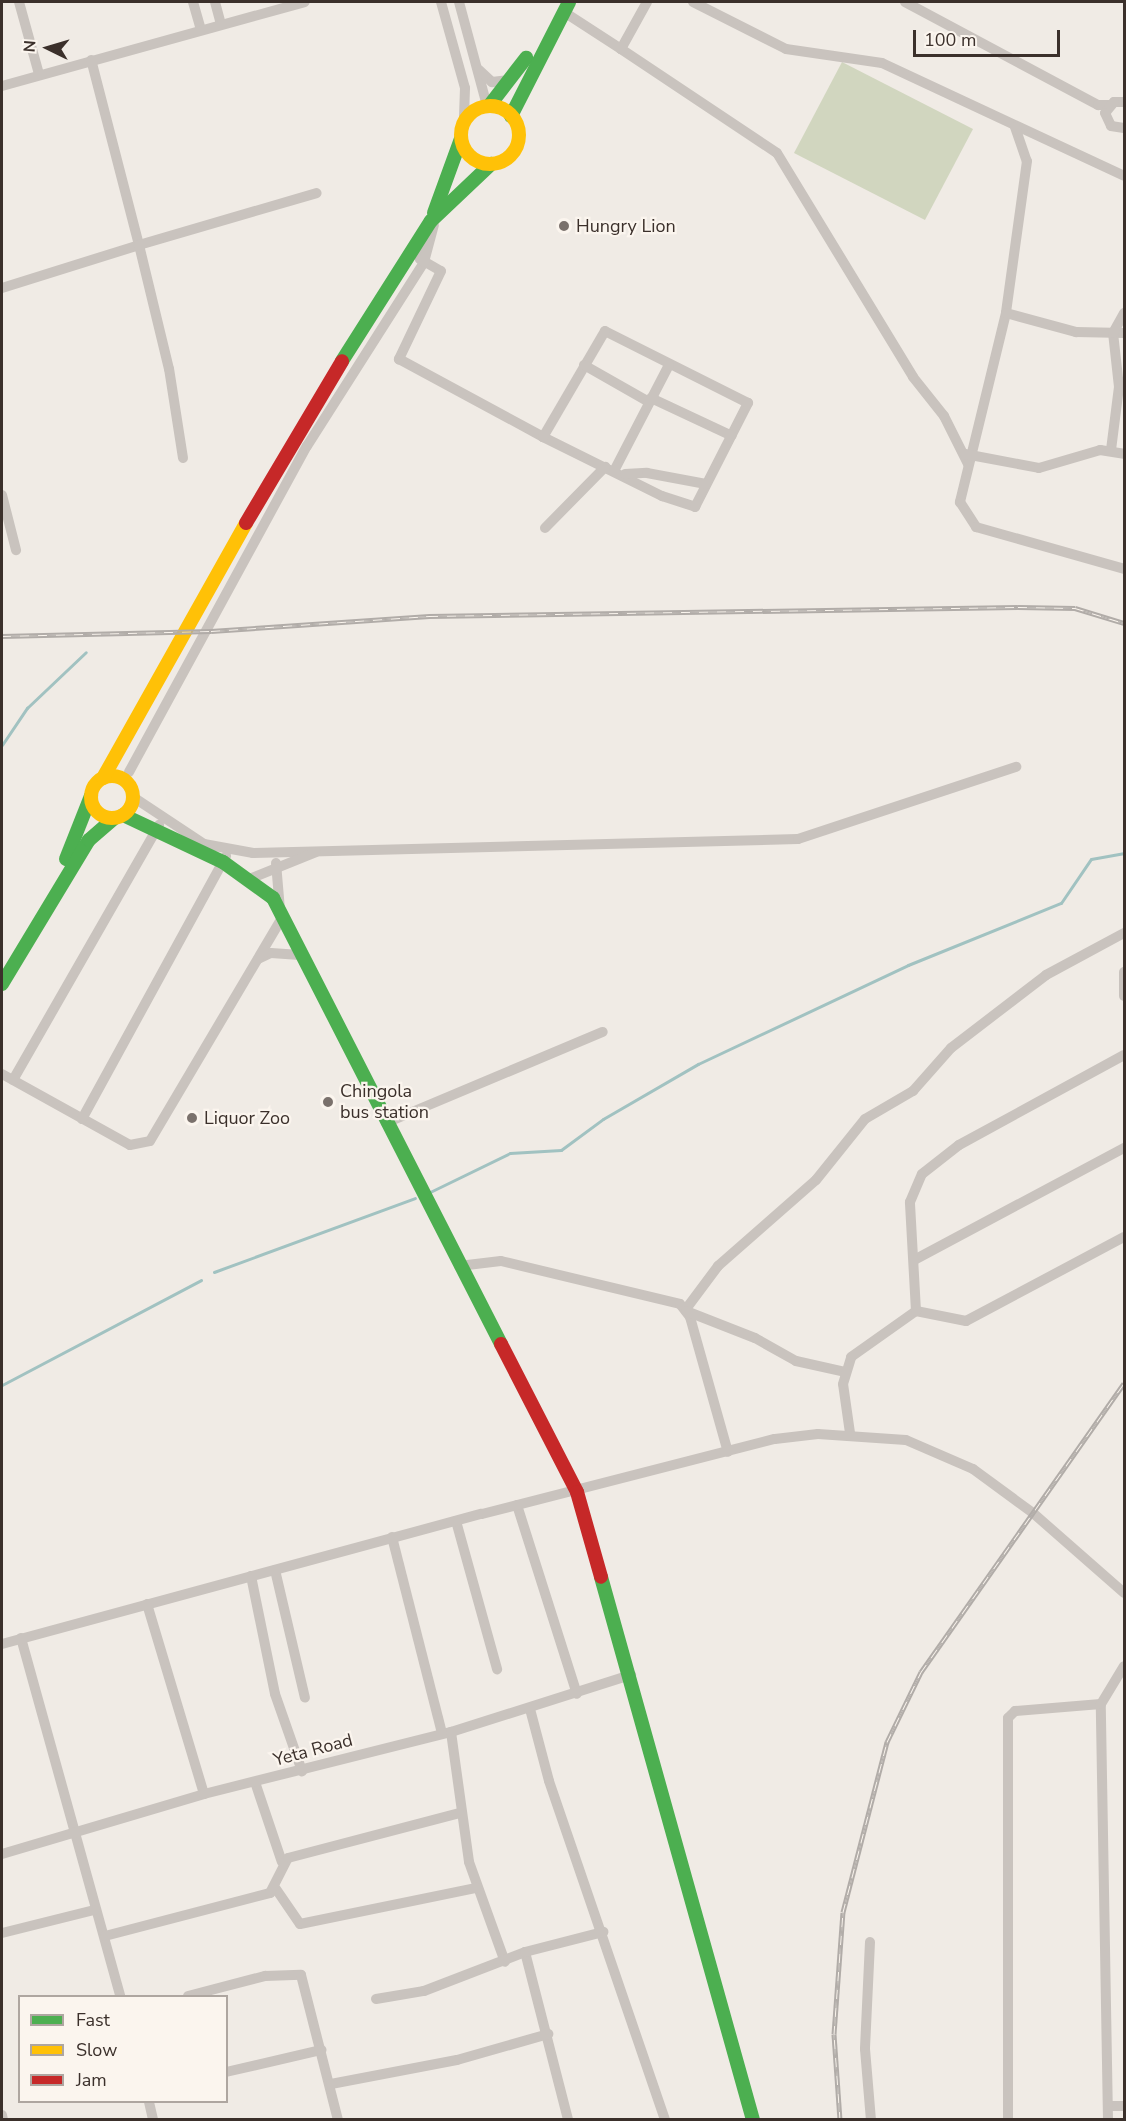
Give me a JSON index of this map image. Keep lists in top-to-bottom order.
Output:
{
  "streets": {
    "street": ["Yeta Road"]
  },
  "places": ["Hungry Lion", "Chingola bus station", "Liquor Zoo"],
  "legend": ["Fast", "Slow", "Jam"],
  "scale_bar": "100 m",
  "north": "left"
}
